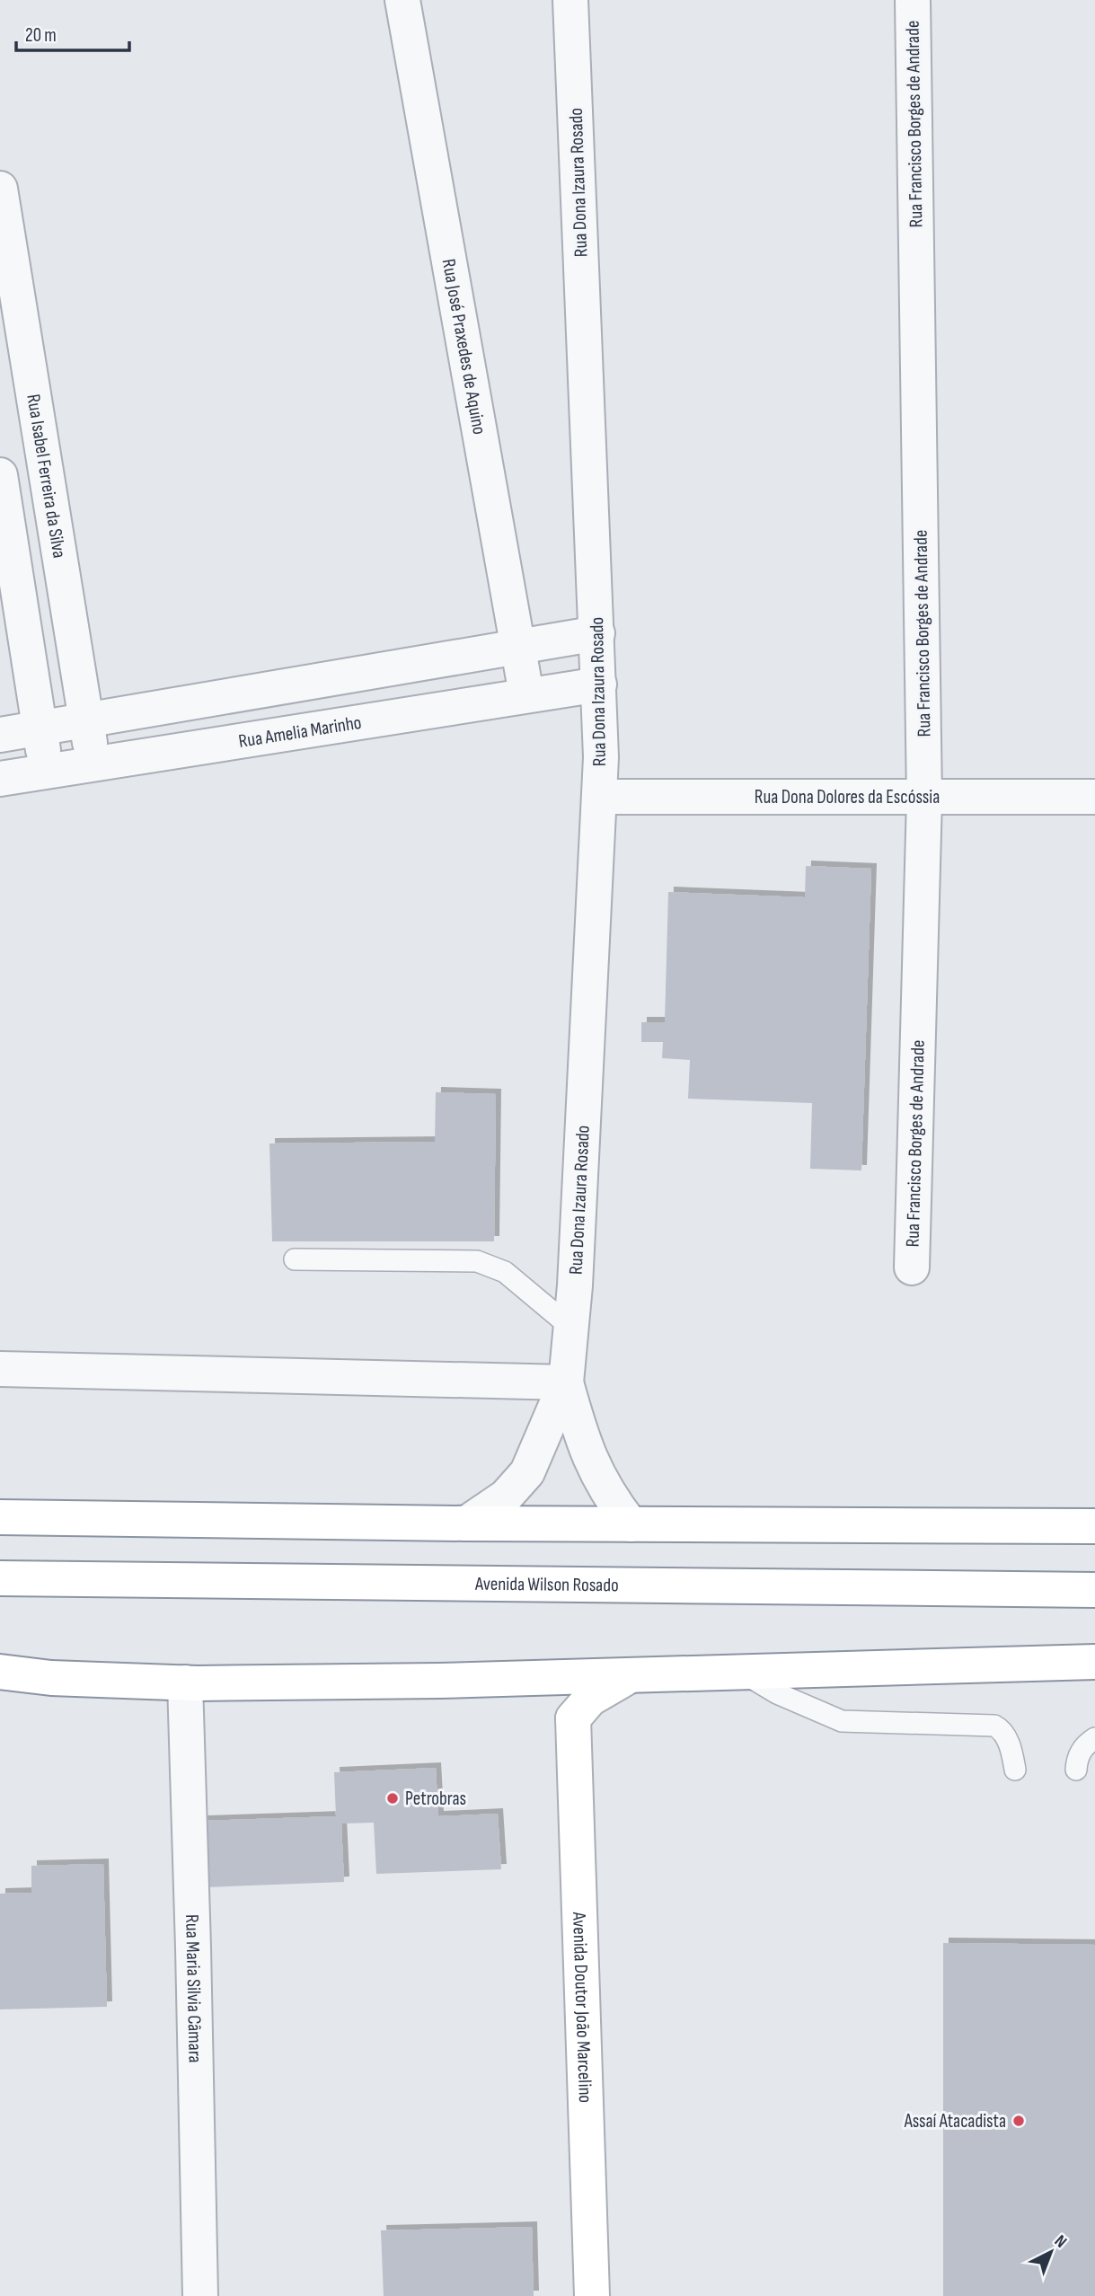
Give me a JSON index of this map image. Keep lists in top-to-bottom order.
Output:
{
  "streets": {
    "main road": ["Avenida Wilson Rosado", "Avenida Doutor João Marcelino"],
    "street": [
      "Rua Francisco Borges de Andrade",
      "Rua Dona Izaura Rosado",
      "Rua José Praxedes de Aquino",
      "Rua Isabel Ferreira da Silva",
      "Rua Amelia Marinho",
      "Rua Dona Dolores da Escóssia",
      "Rua Maria Silvia Câmara"
    ]
  },
  "crossings": [
    ["Rua Francisco Borges de Andrade", "Rua Dona Dolores da Escóssia"],
    ["Rua Dona Izaura Rosado", "Rua Amelia Marinho"],
    ["Rua Dona Izaura Rosado", "Rua Dona Dolores da Escóssia"],
    ["Rua José Praxedes de Aquino", "Rua Amelia Marinho"],
    ["Rua Isabel Ferreira da Silva", "Rua Amelia Marinho"]
  ],
  "places": ["Petrobras", "Assaí Atacadista"],
  "scale_bar": "20 m",
  "north": "top right"
}
